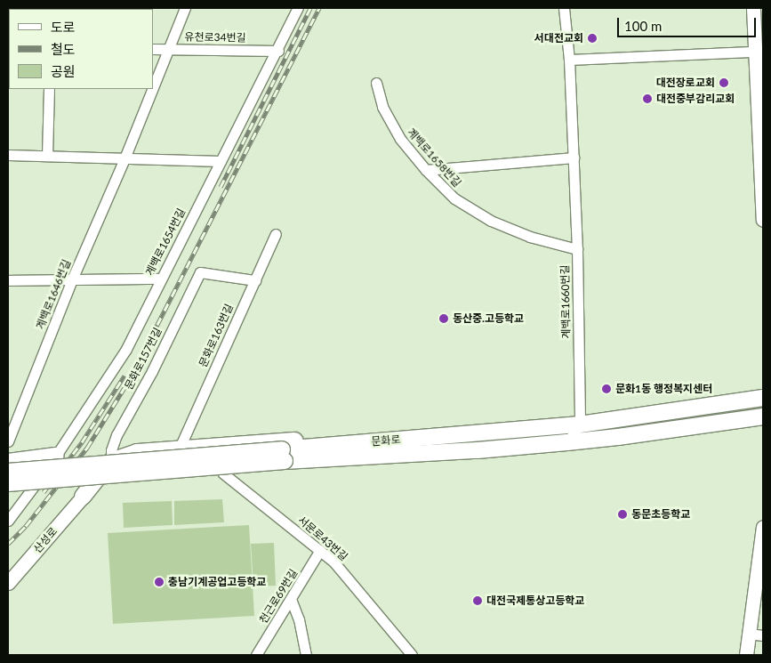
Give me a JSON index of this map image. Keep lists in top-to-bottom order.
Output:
{
  "streets": {
    "main road": ["문화로", "산성로"],
    "street": [
      "유천로34번길",
      "계백로1658번길",
      "계백로1654번길",
      "계백로1646번길",
      "계백로1660번길",
      "문화로163번길",
      "문화로157번길",
      "서문로43번길",
      "천근로69번길"
    ]
  },
  "crossings": [
    ["유천로34번길", "계백로1654번길"],
    ["유천로34번길", "계백로1646번길"],
    ["계백로1658번길", "계백로1660번길"],
    ["계백로1660번길", "문화로"],
    ["문화로163번길", "문화로157번길"],
    ["서문로43번길", "천근로69번길"]
  ],
  "places": [
    "서대전교회",
    "대전장로교회",
    "대전중부감리교회",
    "동산중.고등학교",
    "문화1동 행정복지센터",
    "동문초등학교",
    "충남기계공업고등학교",
    "대전국제통상고등학교"
  ],
  "legend": ["도로", "철도", "공원"],
  "scale_bar": "100 m"
}
